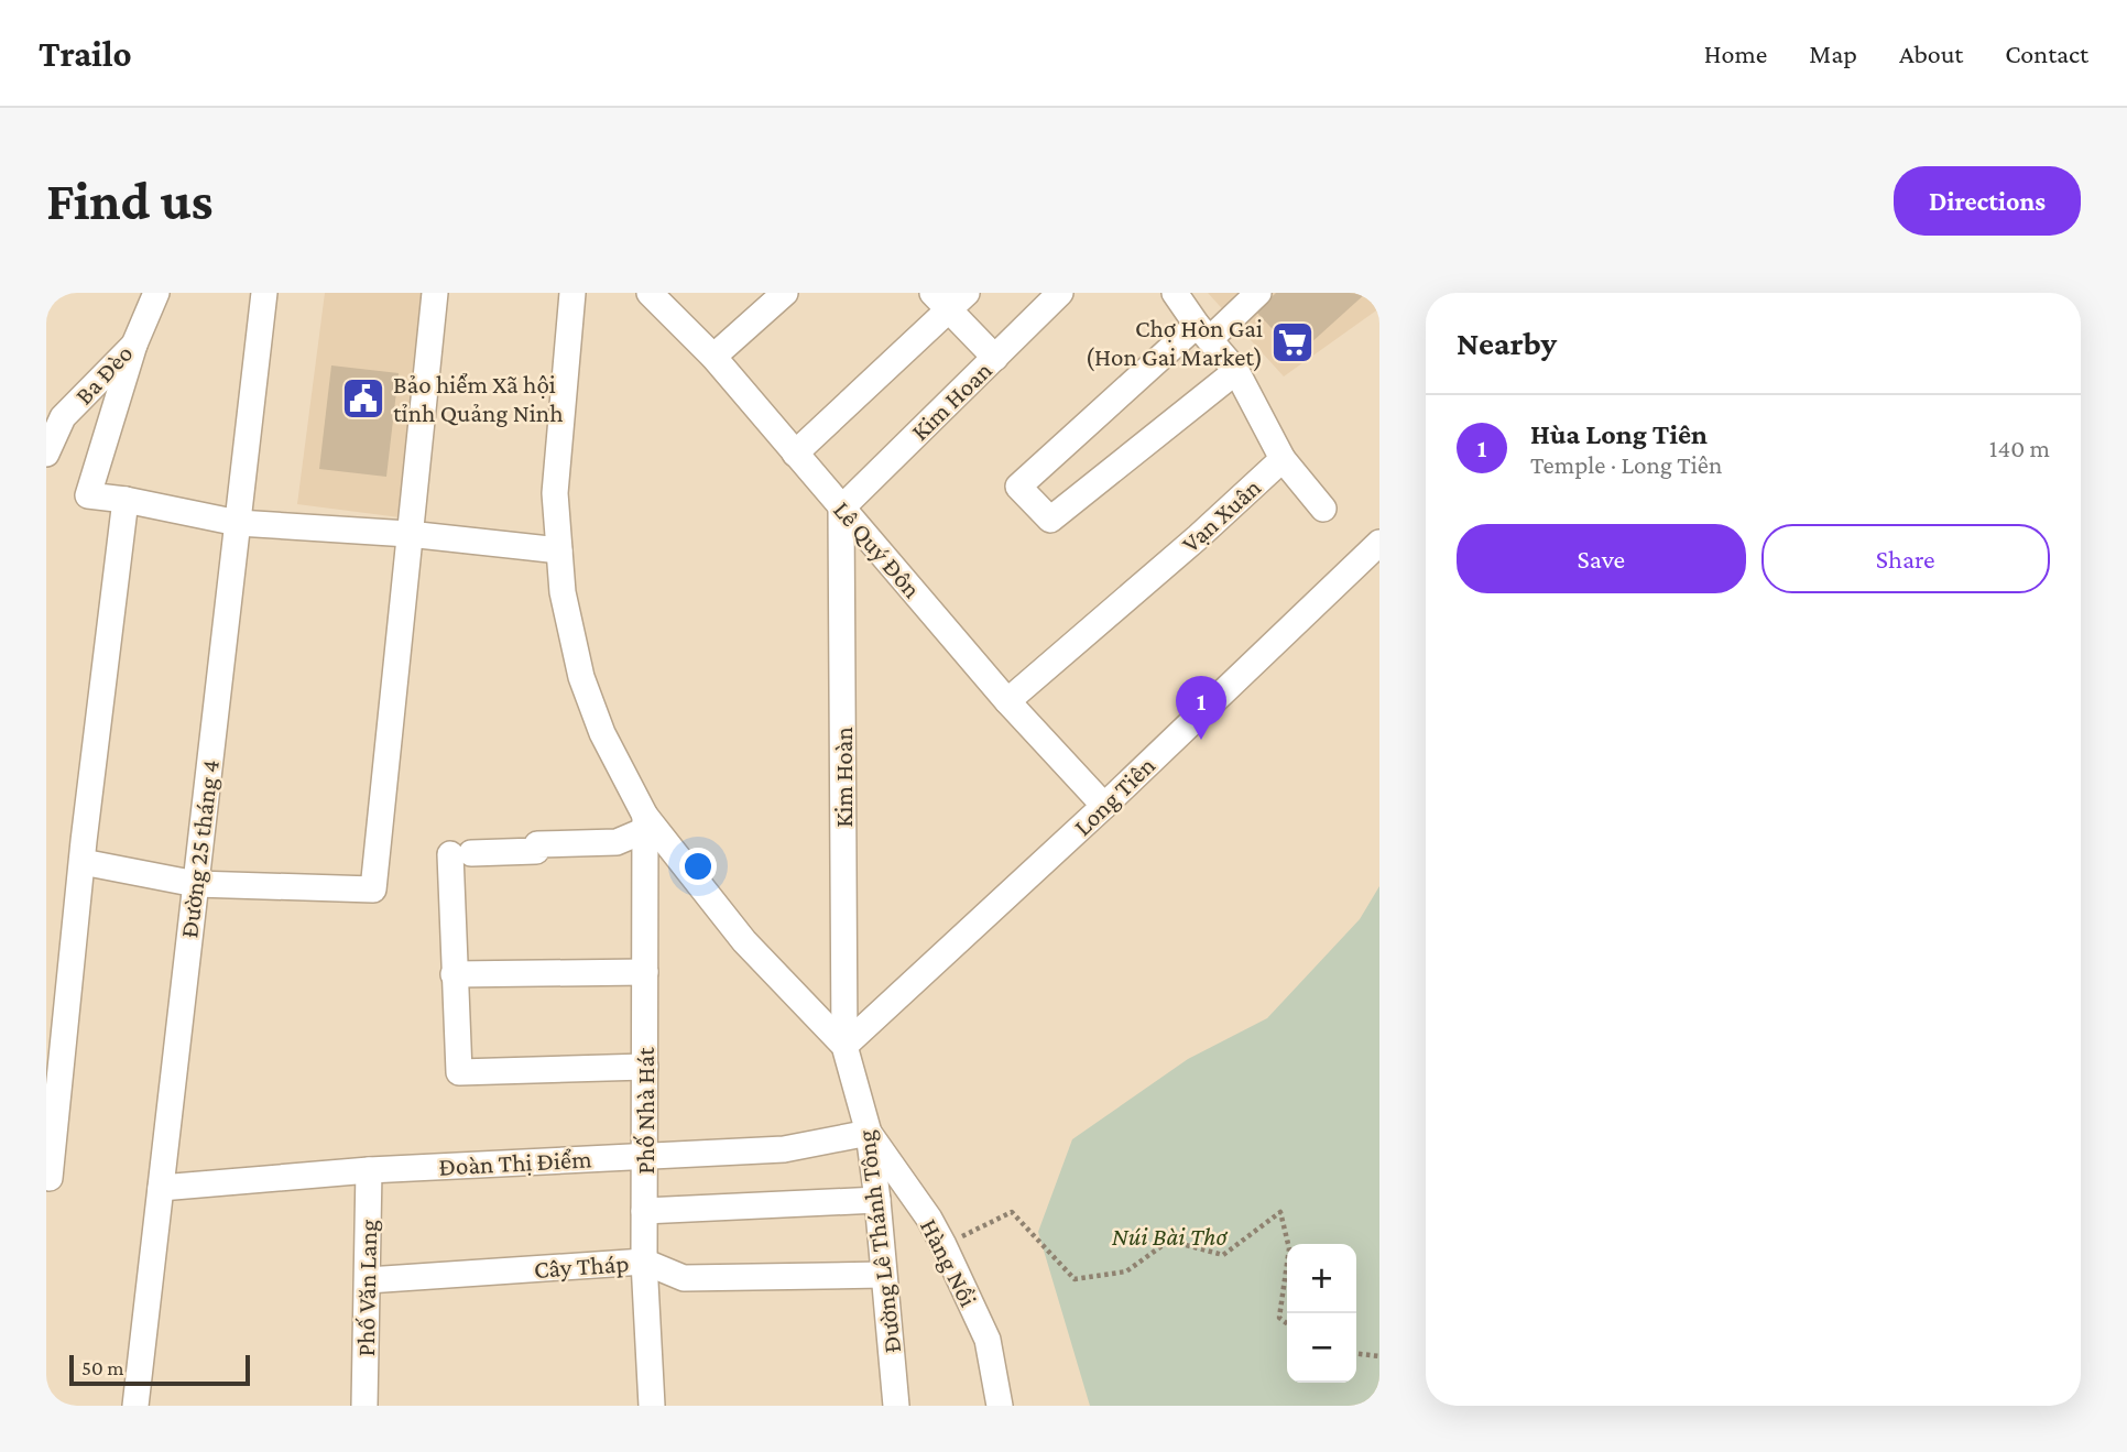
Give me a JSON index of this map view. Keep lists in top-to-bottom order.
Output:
{
  "streets": {
    "street": [
      "Ba Đèo",
      "Kim Hoan",
      "Vạn Xuân",
      "Lê Quý Đôn",
      "Kim Hoàn",
      "Long Tiên",
      "Đường 25 tháng 4",
      "Phố Nhà Hát",
      "Đoàn Thị Điểm",
      "Đường Lê Thánh Tông",
      "Hàng Nồi",
      "Cây Tháp",
      "Phố Văn Lang"
    ]
  },
  "crossings": [
    ["Kim Hoan", "Lê Quý Đôn"],
    ["Kim Hoan", "Kim Hoàn"],
    ["Vạn Xuân", "Lê Quý Đôn"],
    ["Lê Quý Đôn", "Kim Hoàn"],
    ["Lê Quý Đôn", "Long Tiên"],
    ["Kim Hoàn", "Long Tiên"],
    ["Kim Hoàn", "Đường Lê Thánh Tông"],
    ["Long Tiên", "Đường Lê Thánh Tông"],
    ["Đường 25 tháng 4", "Đoàn Thị Điểm"],
    ["Phố Nhà Hát", "Đoàn Thị Điểm"],
    ["Phố Nhà Hát", "Đường Lê Thánh Tông"],
    ["Phố Nhà Hát", "Cây Tháp"],
    ["Đoàn Thị Điểm", "Đường Lê Thánh Tông"],
    ["Đoàn Thị Điểm", "Hàng Nồi"],
    ["Đoàn Thị Điểm", "Phố Văn Lang"],
    ["Đường Lê Thánh Tông", "Hàng Nồi"],
    ["Đường Lê Thánh Tông", "Cây Tháp"],
    ["Cây Tháp", "Phố Văn Lang"]
  ],
  "parks": ["Núi Bài Thơ"],
  "places": {
    "supermarket": ["Chợ Hòn Gai (Hon Gai Market)"],
    "public building": ["Bảo hiểm Xã hội tỉnh Quảng Ninh"]
  },
  "scale_bar": "50 m",
  "page": {
    "header": "Trailo",
    "nav": [
      "Home",
      "Map",
      "About",
      "Contact"
    ],
    "buttons": [
      "Directions",
      ["Save", "Share"]
    ],
    "title": "Find us",
    "heading": "Nearby",
    "list": [
      {
        "mark": "1",
        "name": "Hùa Long Tiên",
        "note": "Temple · Long Tiên",
        "value": "140 m"
      }
    ],
    "pins": "1",
    "map_buttons": ["+", "−"],
    "scale": "50 m"
  }
}
